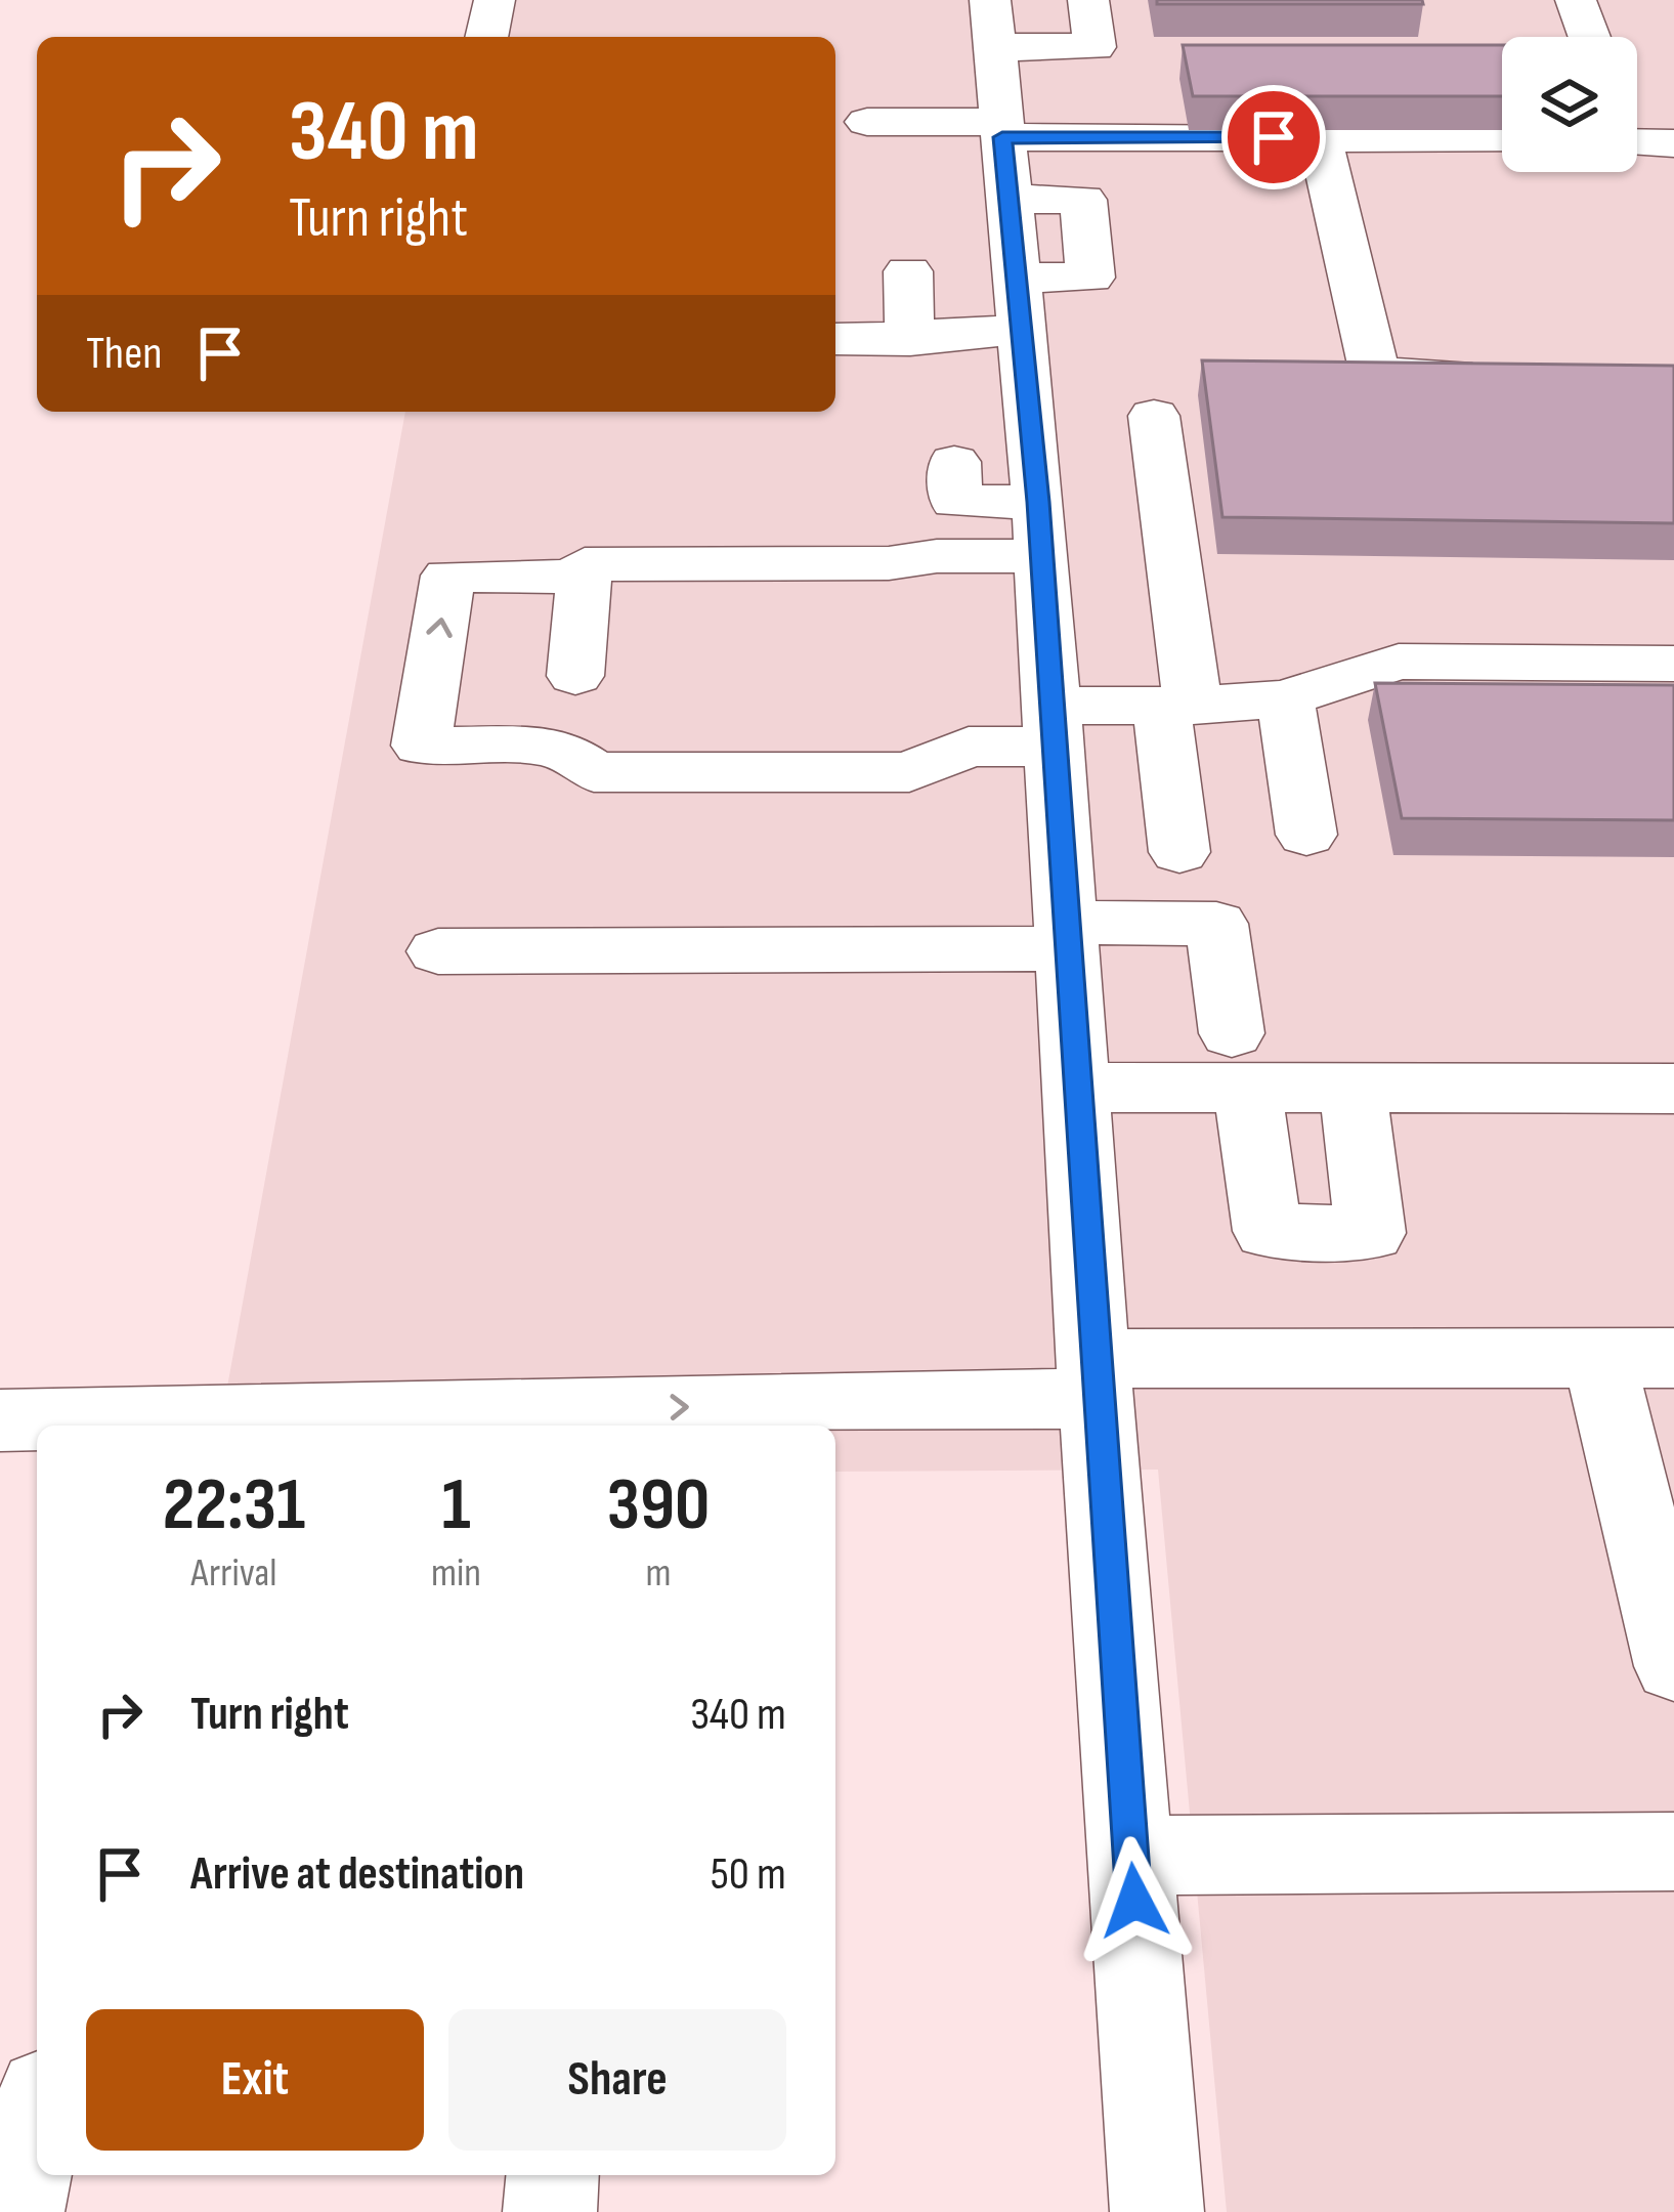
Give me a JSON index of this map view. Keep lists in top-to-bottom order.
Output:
{
  "page": {
    "turn": ["340 m", "Turn right"],
    "then": "Then",
    "eta": [
      "22:31",
      "Arrival",
      "1",
      "min",
      "390",
      "m"
    ],
    "list": [
      {
        "name": "Turn right",
        "value": "340 m"
      },
      {
        "name": "Arrive at destination",
        "value": "50 m"
      }
    ],
    "buttons": ["Exit", "Share"]
  }
}
